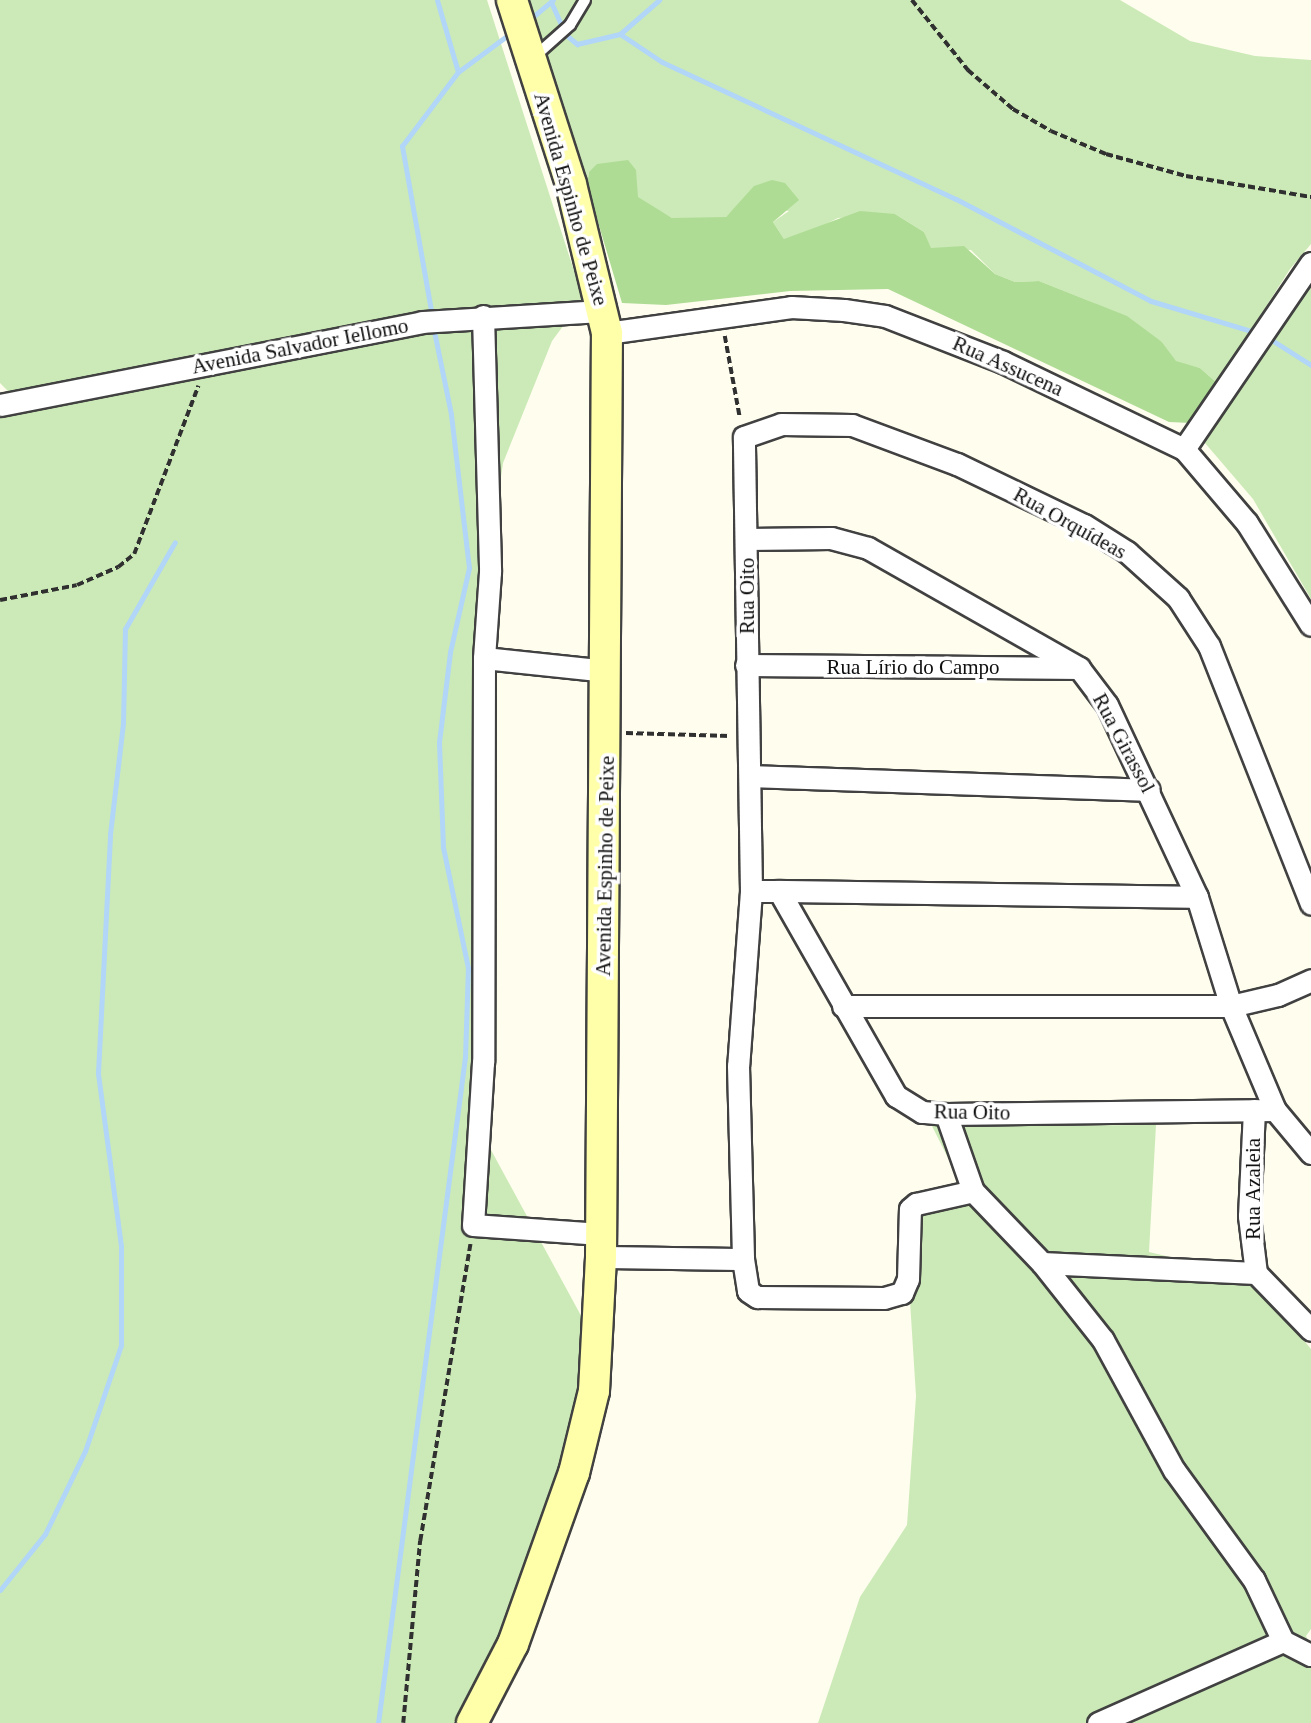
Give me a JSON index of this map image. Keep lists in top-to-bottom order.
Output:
{
  "streets": {
    "street": [
      "Avenida Espinho de Peixe",
      "Avenida Salvador Iellomo",
      "Rua Assucena",
      "Rua Orquídeas",
      "Rua Oito",
      "Rua Lírio do Campo",
      "Rua Girassol",
      "Rua Azaleia"
    ]
  },
  "crossings": [
    ["Avenida Espinho de Peixe", "Avenida Salvador Iellomo"],
    ["Avenida Espinho de Peixe", "Rua Assucena"],
    ["Avenida Salvador Iellomo", "Rua Assucena"],
    ["Rua Orquídeas", "Rua Oito"],
    ["Rua Oito", "Rua Lírio do Campo"],
    ["Rua Oito", "Rua Girassol"],
    ["Rua Oito", "Rua Azaleia"],
    ["Rua Lírio do Campo", "Rua Girassol"],
    ["Rua Girassol", "Rua Azaleia"]
  ]
}
